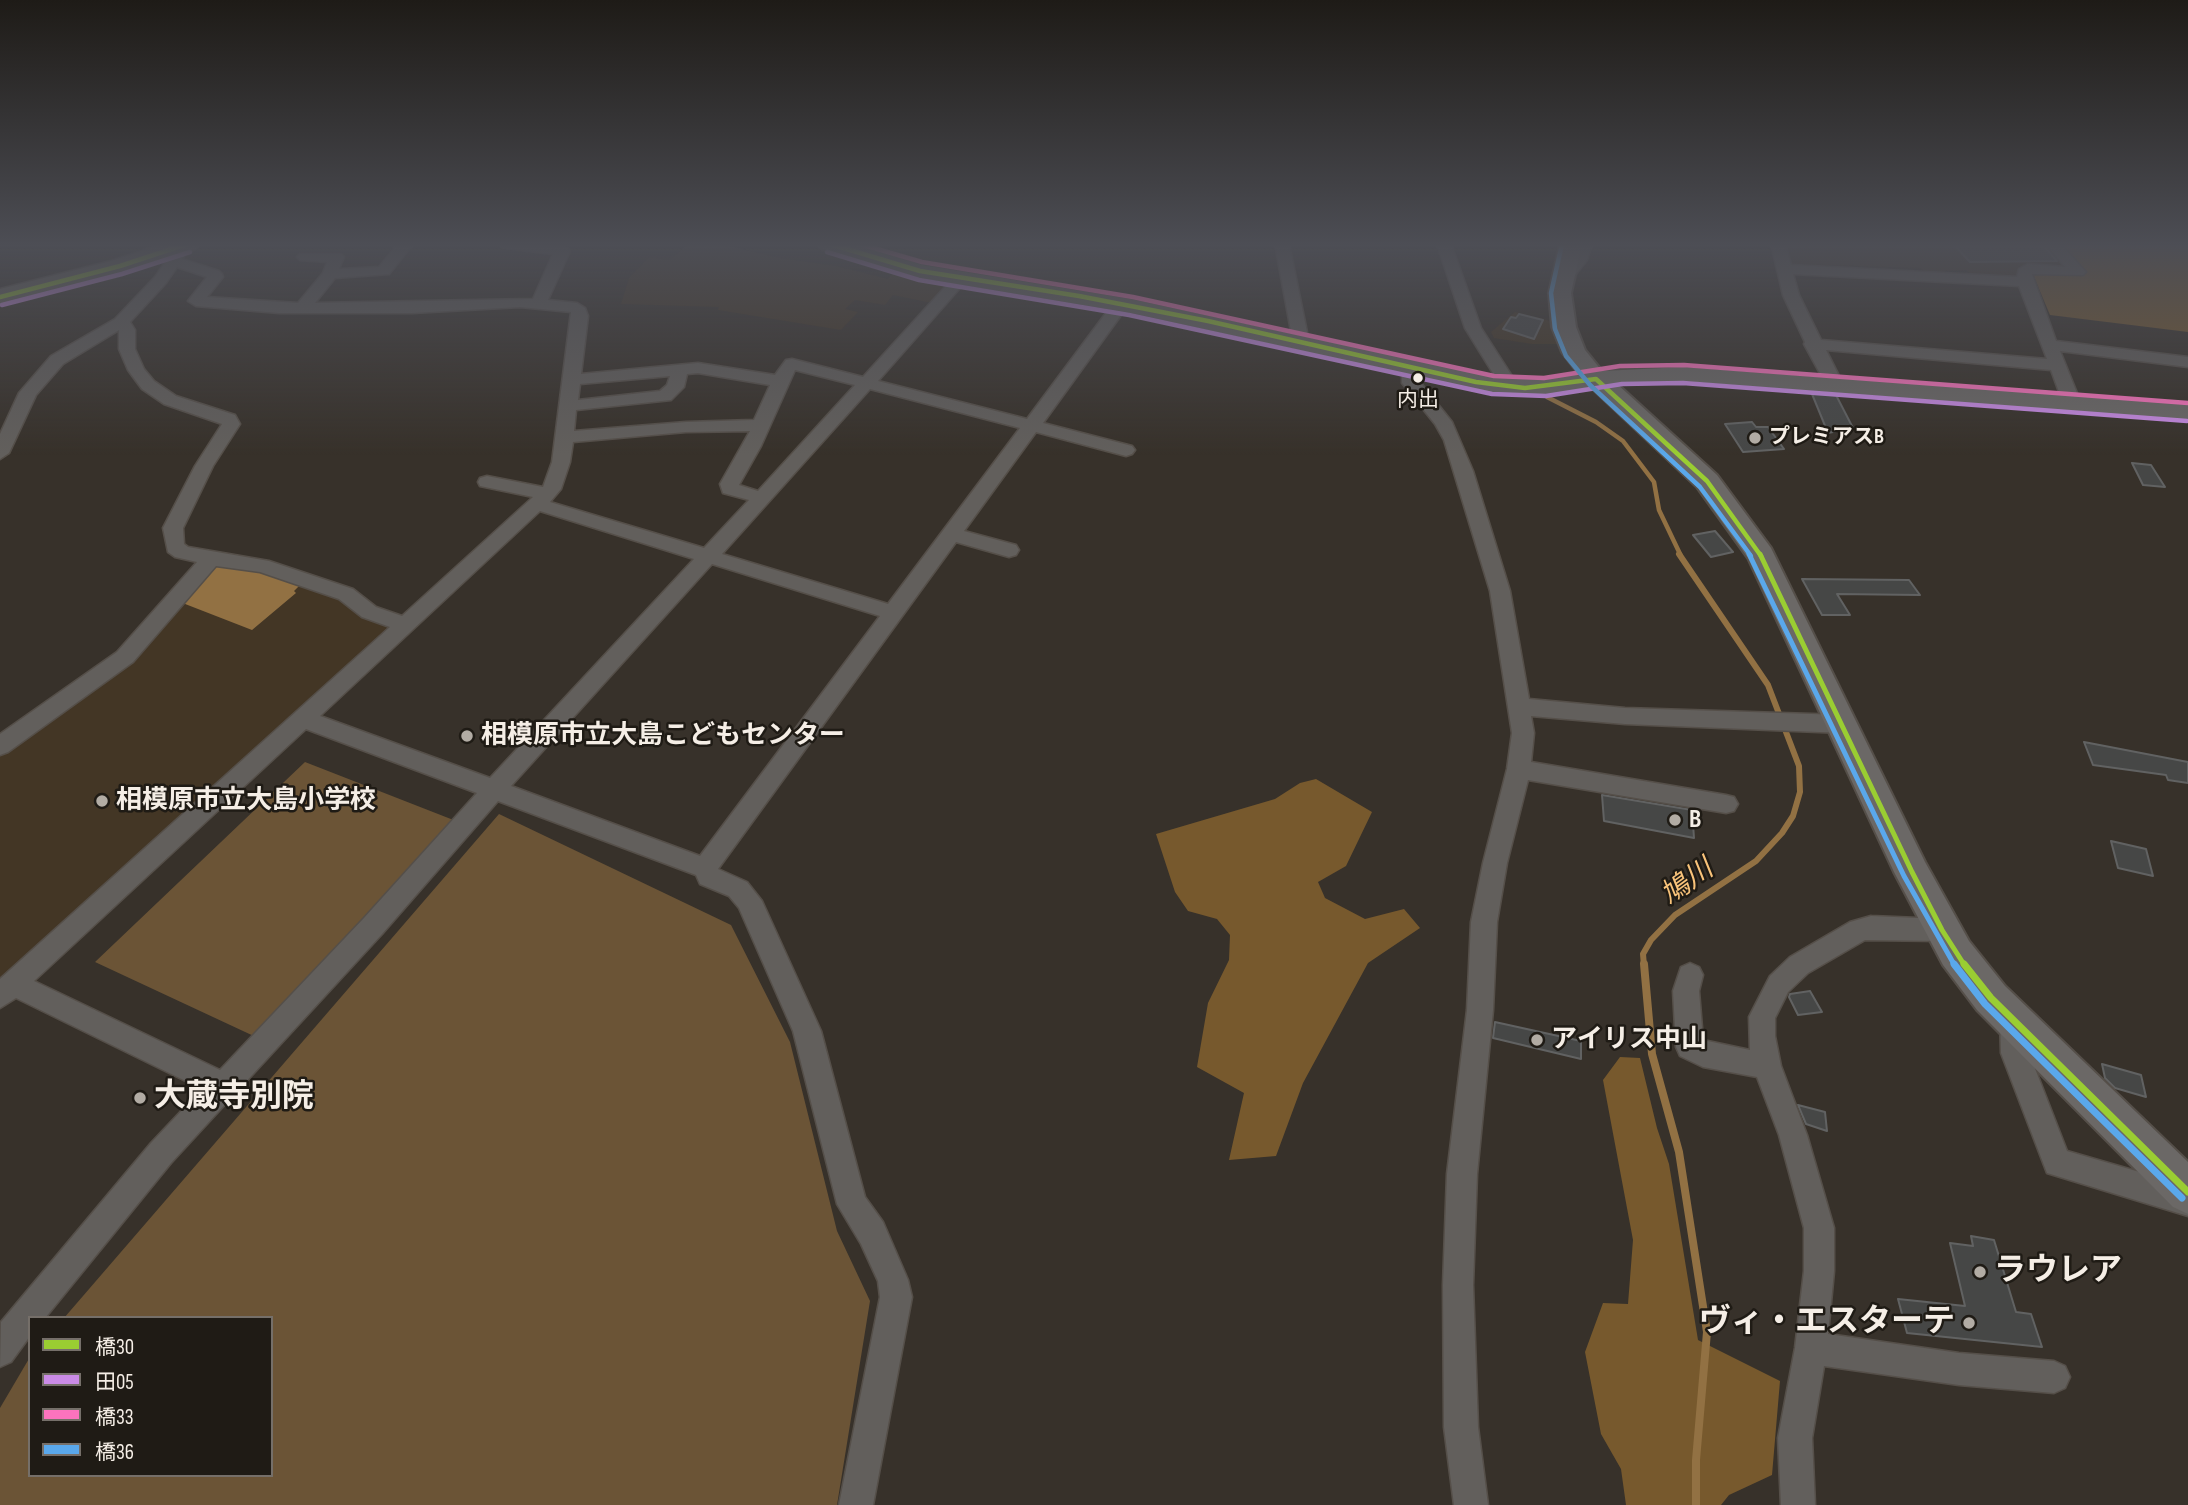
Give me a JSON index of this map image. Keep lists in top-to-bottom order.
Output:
{
  "water": ["鳩川"],
  "places": [
    "内出",
    "プレミアスB",
    "相模原市立大島こどもセンター",
    "相模原市立大島小学校",
    "B",
    "アイリス中山",
    "大蔵寺別院",
    "ラウレア",
    "ヴィ・エスターテ"
  ],
  "lines": [
    "transit line 橋30",
    "transit line 田05",
    "transit line 橋33",
    "transit line 橋36"
  ],
  "legend": [
    "橋30",
    "田05",
    "橋33",
    "橋36"
  ]
}
